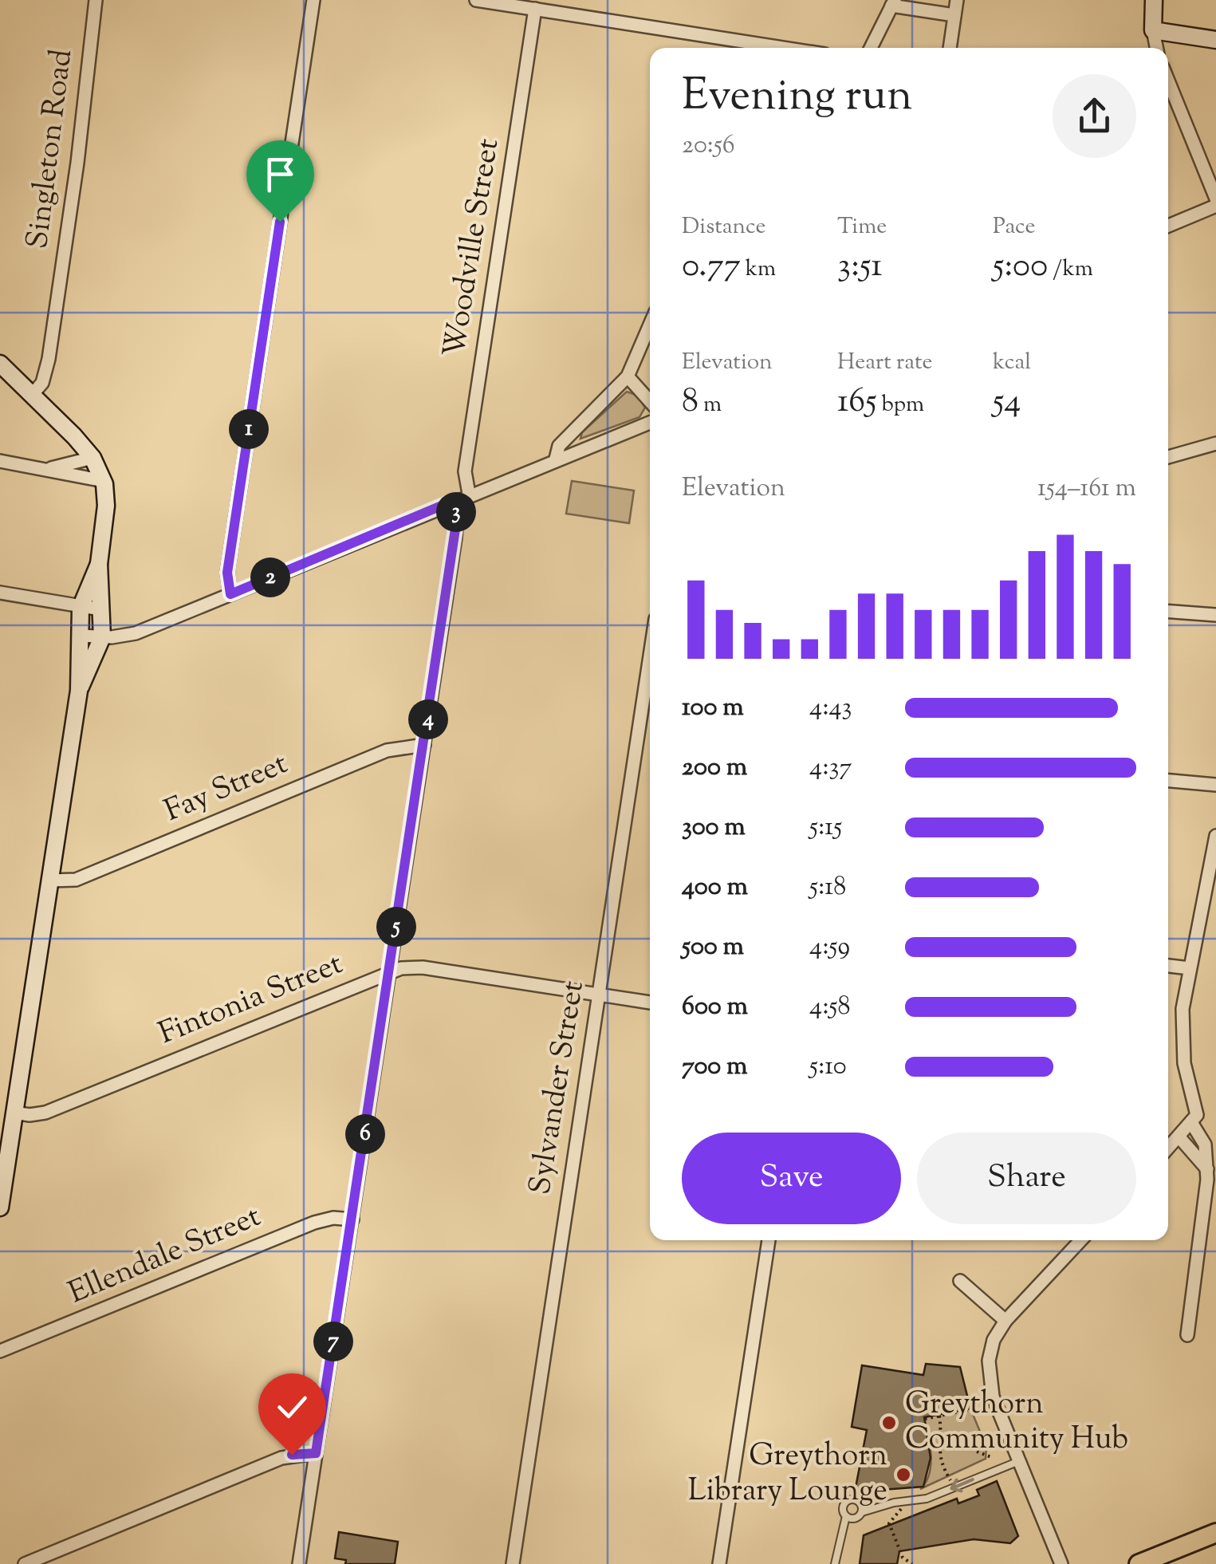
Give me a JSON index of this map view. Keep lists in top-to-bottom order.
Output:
{
  "streets": {
    "street": [
      "Singleton Road",
      "Woodville Street",
      "Fay Street",
      "Fintonia Street",
      "Sylvander Street",
      "Ellendale Street"
    ]
  },
  "crossings": [
    ["Fintonia Street", "Sylvander Street"]
  ],
  "places": ["Greythorn Community Hub", "Greythorn Library Lounge"],
  "page": {
    "heading": ["Evening run", "20:56"],
    "stats": [
      ["Distance", "0.77 km"],
      ["Time", "3:51"],
      ["Pace", "5:00 /km"],
      ["Elevation", "8 m"],
      ["Heart rate", "165 bpm"],
      ["kcal", "54"]
    ],
    "pins": [
      "1",
      "3",
      "2",
      "4",
      "5",
      "6",
      "7"
    ],
    "chart": ["Elevation", "154–161 m"],
    "list": [
      {
        "name": "100 m",
        "note": "4:43"
      },
      {
        "name": "200 m",
        "note": "4:37"
      },
      {
        "name": "300 m",
        "note": "5:15"
      },
      {
        "name": "400 m",
        "note": "5:18"
      },
      {
        "name": "500 m",
        "note": "4:59"
      },
      {
        "name": "600 m",
        "note": "4:58"
      },
      {
        "name": "700 m",
        "note": "5:10"
      }
    ],
    "buttons": ["Save", "Share"]
  }
}
